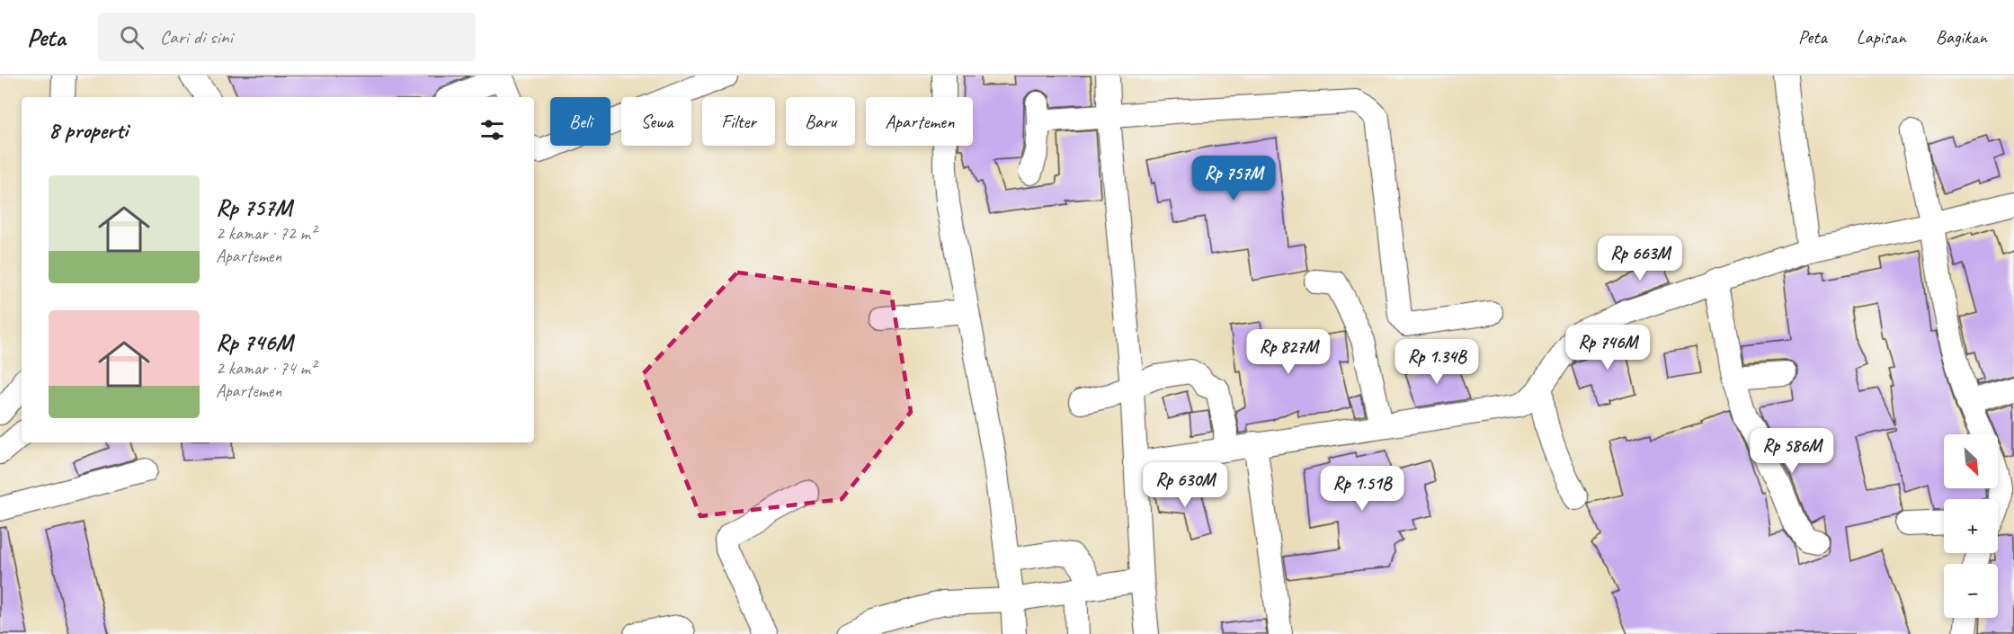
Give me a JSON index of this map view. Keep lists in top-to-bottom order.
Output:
{
  "north": "bottom right",
  "page": {
    "header": "Peta",
    "search": "Cari di sini",
    "nav": ["Peta", "Lapisan", "Bagikan"],
    "chip": [
      "Beli",
      "Sewa",
      "Filter",
      "Baru",
      "Apartemen"
    ],
    "heading": "8 properti",
    "price": [
      "Rp 757M",
      "Rp 663M",
      "Rp 746M",
      "Rp 827M",
      "Rp 1.34B",
      "Rp 586M",
      "Rp 630M",
      "Rp 1.51B"
    ],
    "list": [
      {
        "name": "Rp 757M",
        "note": "2 kamar · 72 m² · Apartemen"
      },
      {
        "name": "Rp 746M",
        "note": "2 kamar · 74 m² · Apartemen"
      }
    ],
    "map_buttons": ["+", "−"]
  }
}
